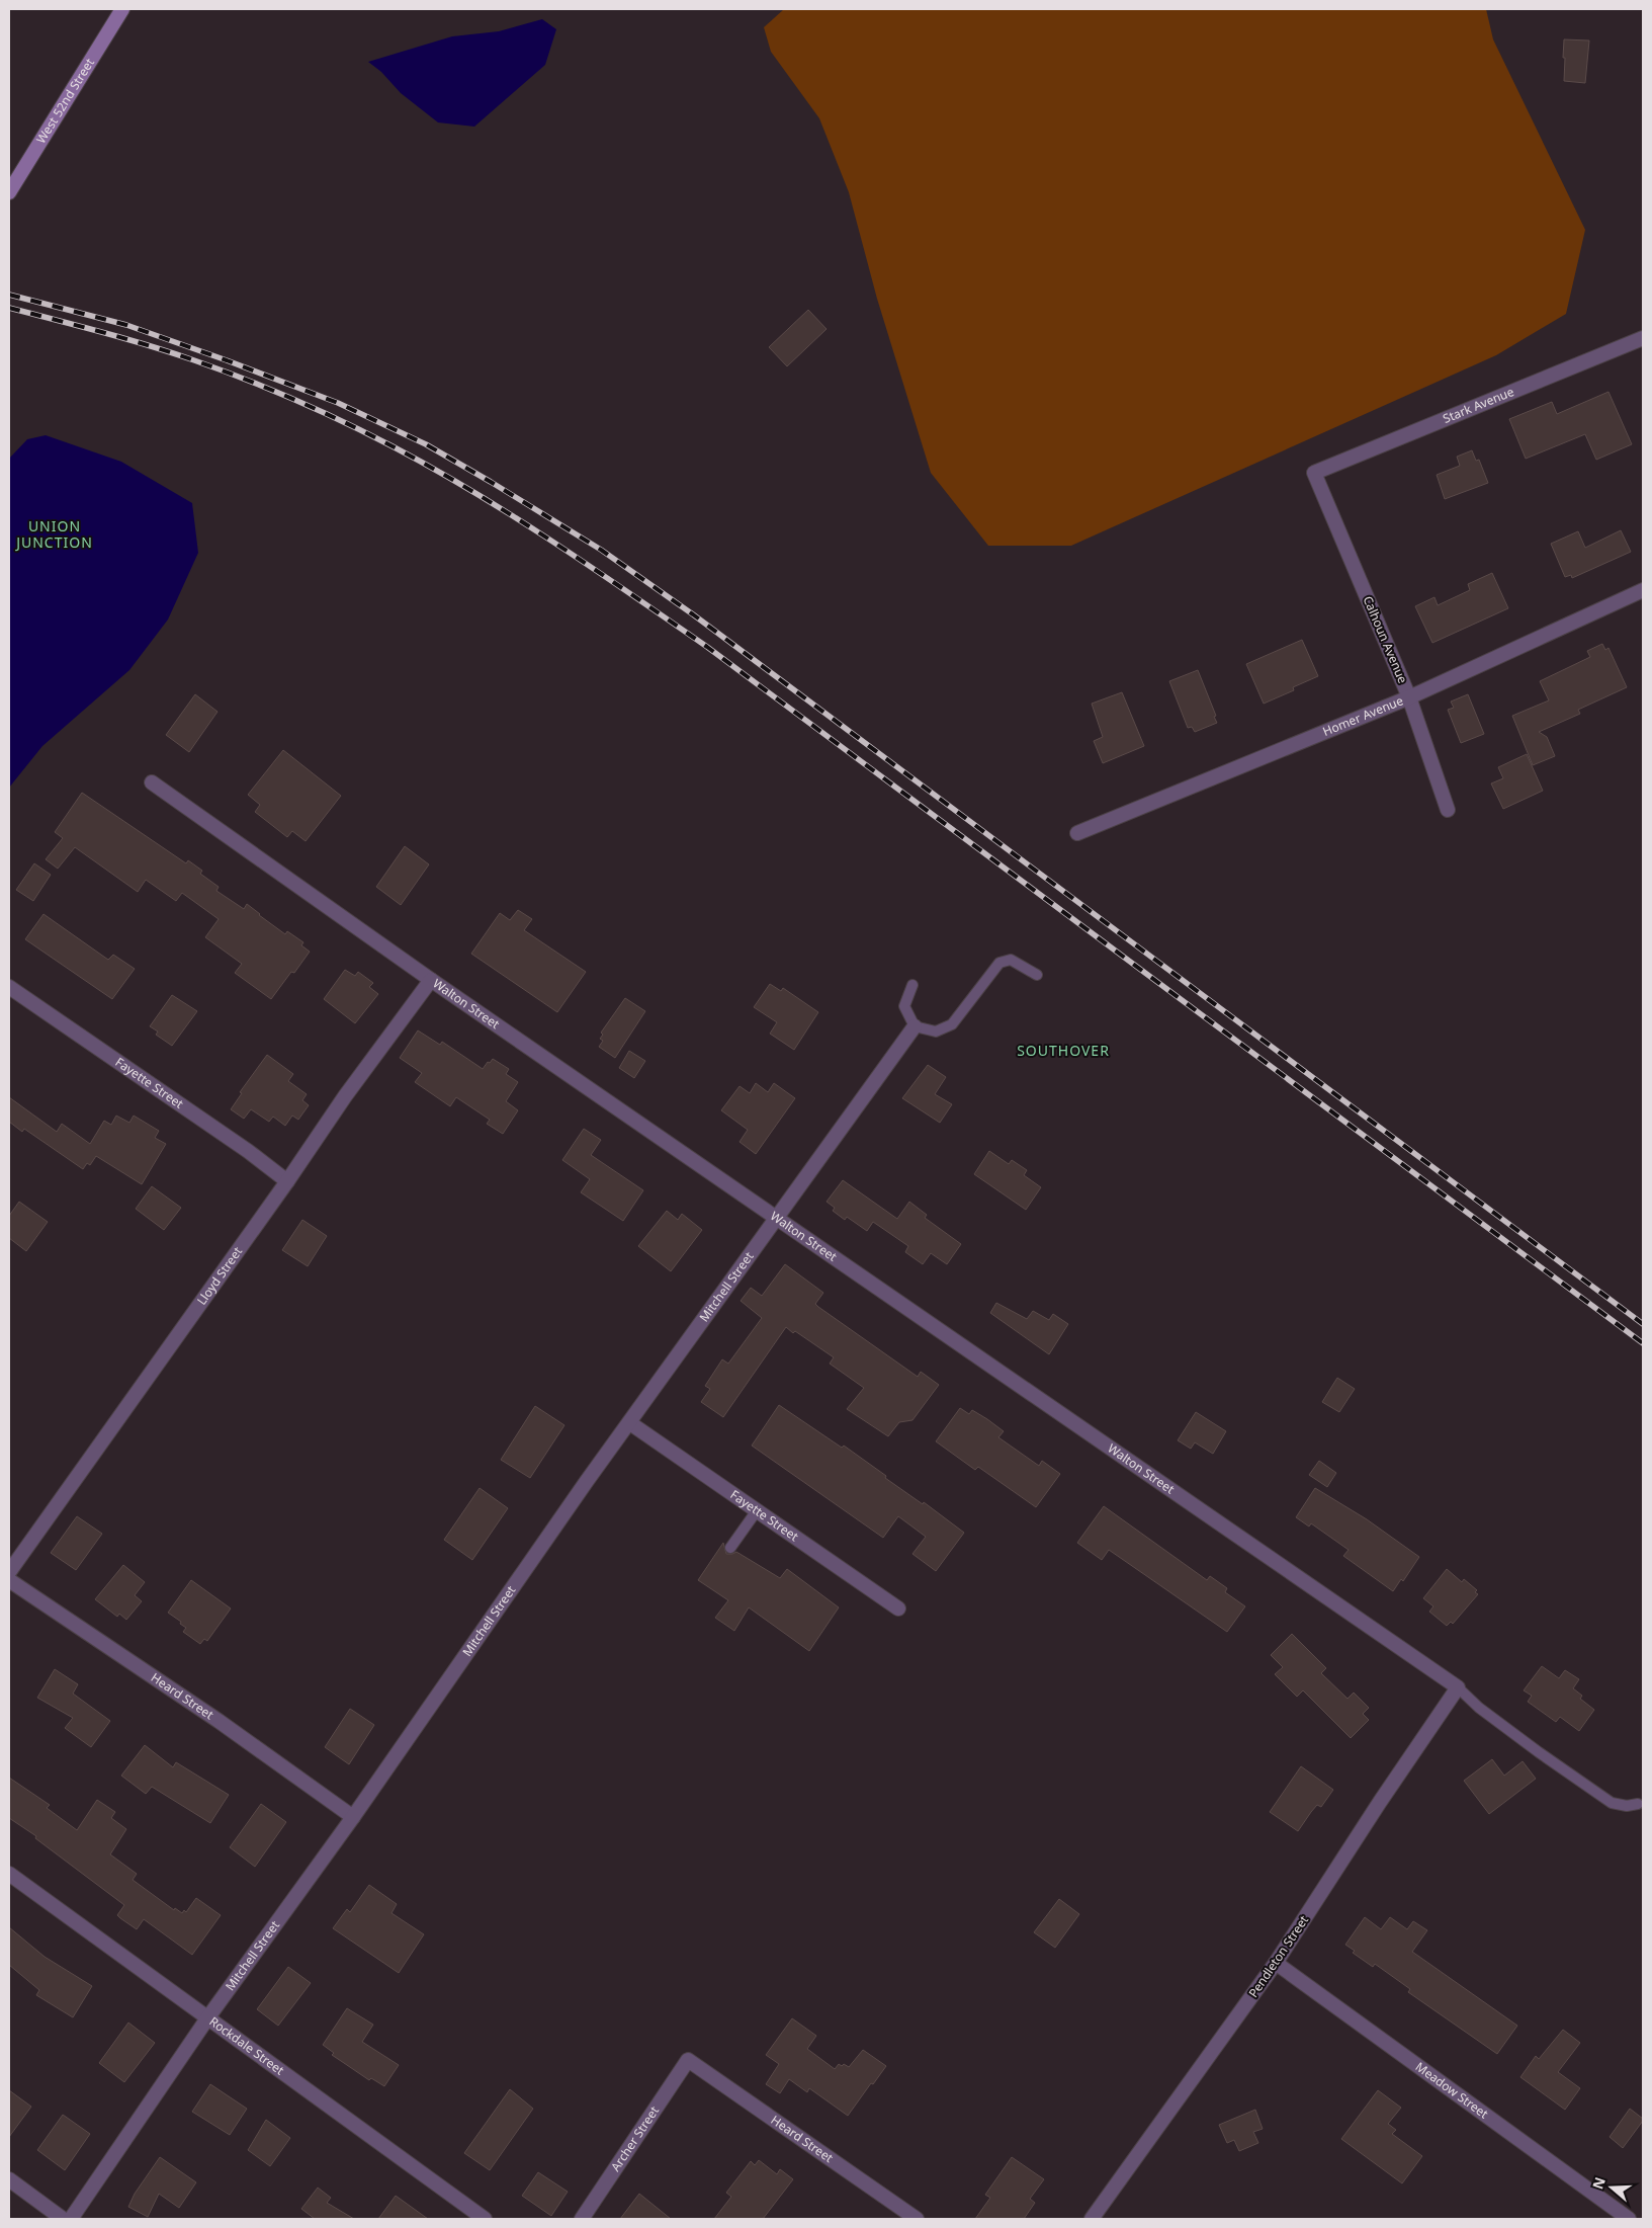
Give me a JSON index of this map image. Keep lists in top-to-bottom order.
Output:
{
  "streets": {
    "main road": ["West 52nd Street"],
    "street": [
      "Stark Avenue",
      "Calhoun Avenue",
      "Homer Avenue",
      "Walton Street",
      "Fayette Street",
      "Lloyd Street",
      "Mitchell Street",
      "Heard Street",
      "Pendleton Street",
      "Rockdale Street",
      "Meadow Street",
      "Archer Street"
    ]
  },
  "crossings": [
    ["Stark Avenue", "Calhoun Avenue"],
    ["Calhoun Avenue", "Homer Avenue"],
    ["Walton Street", "Lloyd Street"],
    ["Walton Street", "Mitchell Street"],
    ["Walton Street", "Pendleton Street"],
    ["Fayette Street", "Lloyd Street"],
    ["Fayette Street", "Mitchell Street"],
    ["Mitchell Street", "Heard Street"],
    ["Mitchell Street", "Rockdale Street"],
    ["Heard Street", "Archer Street"],
    ["Pendleton Street", "Meadow Street"]
  ],
  "districts": ["UNION JUNCTION", "SOUTHOVER"],
  "north": "left"
}
